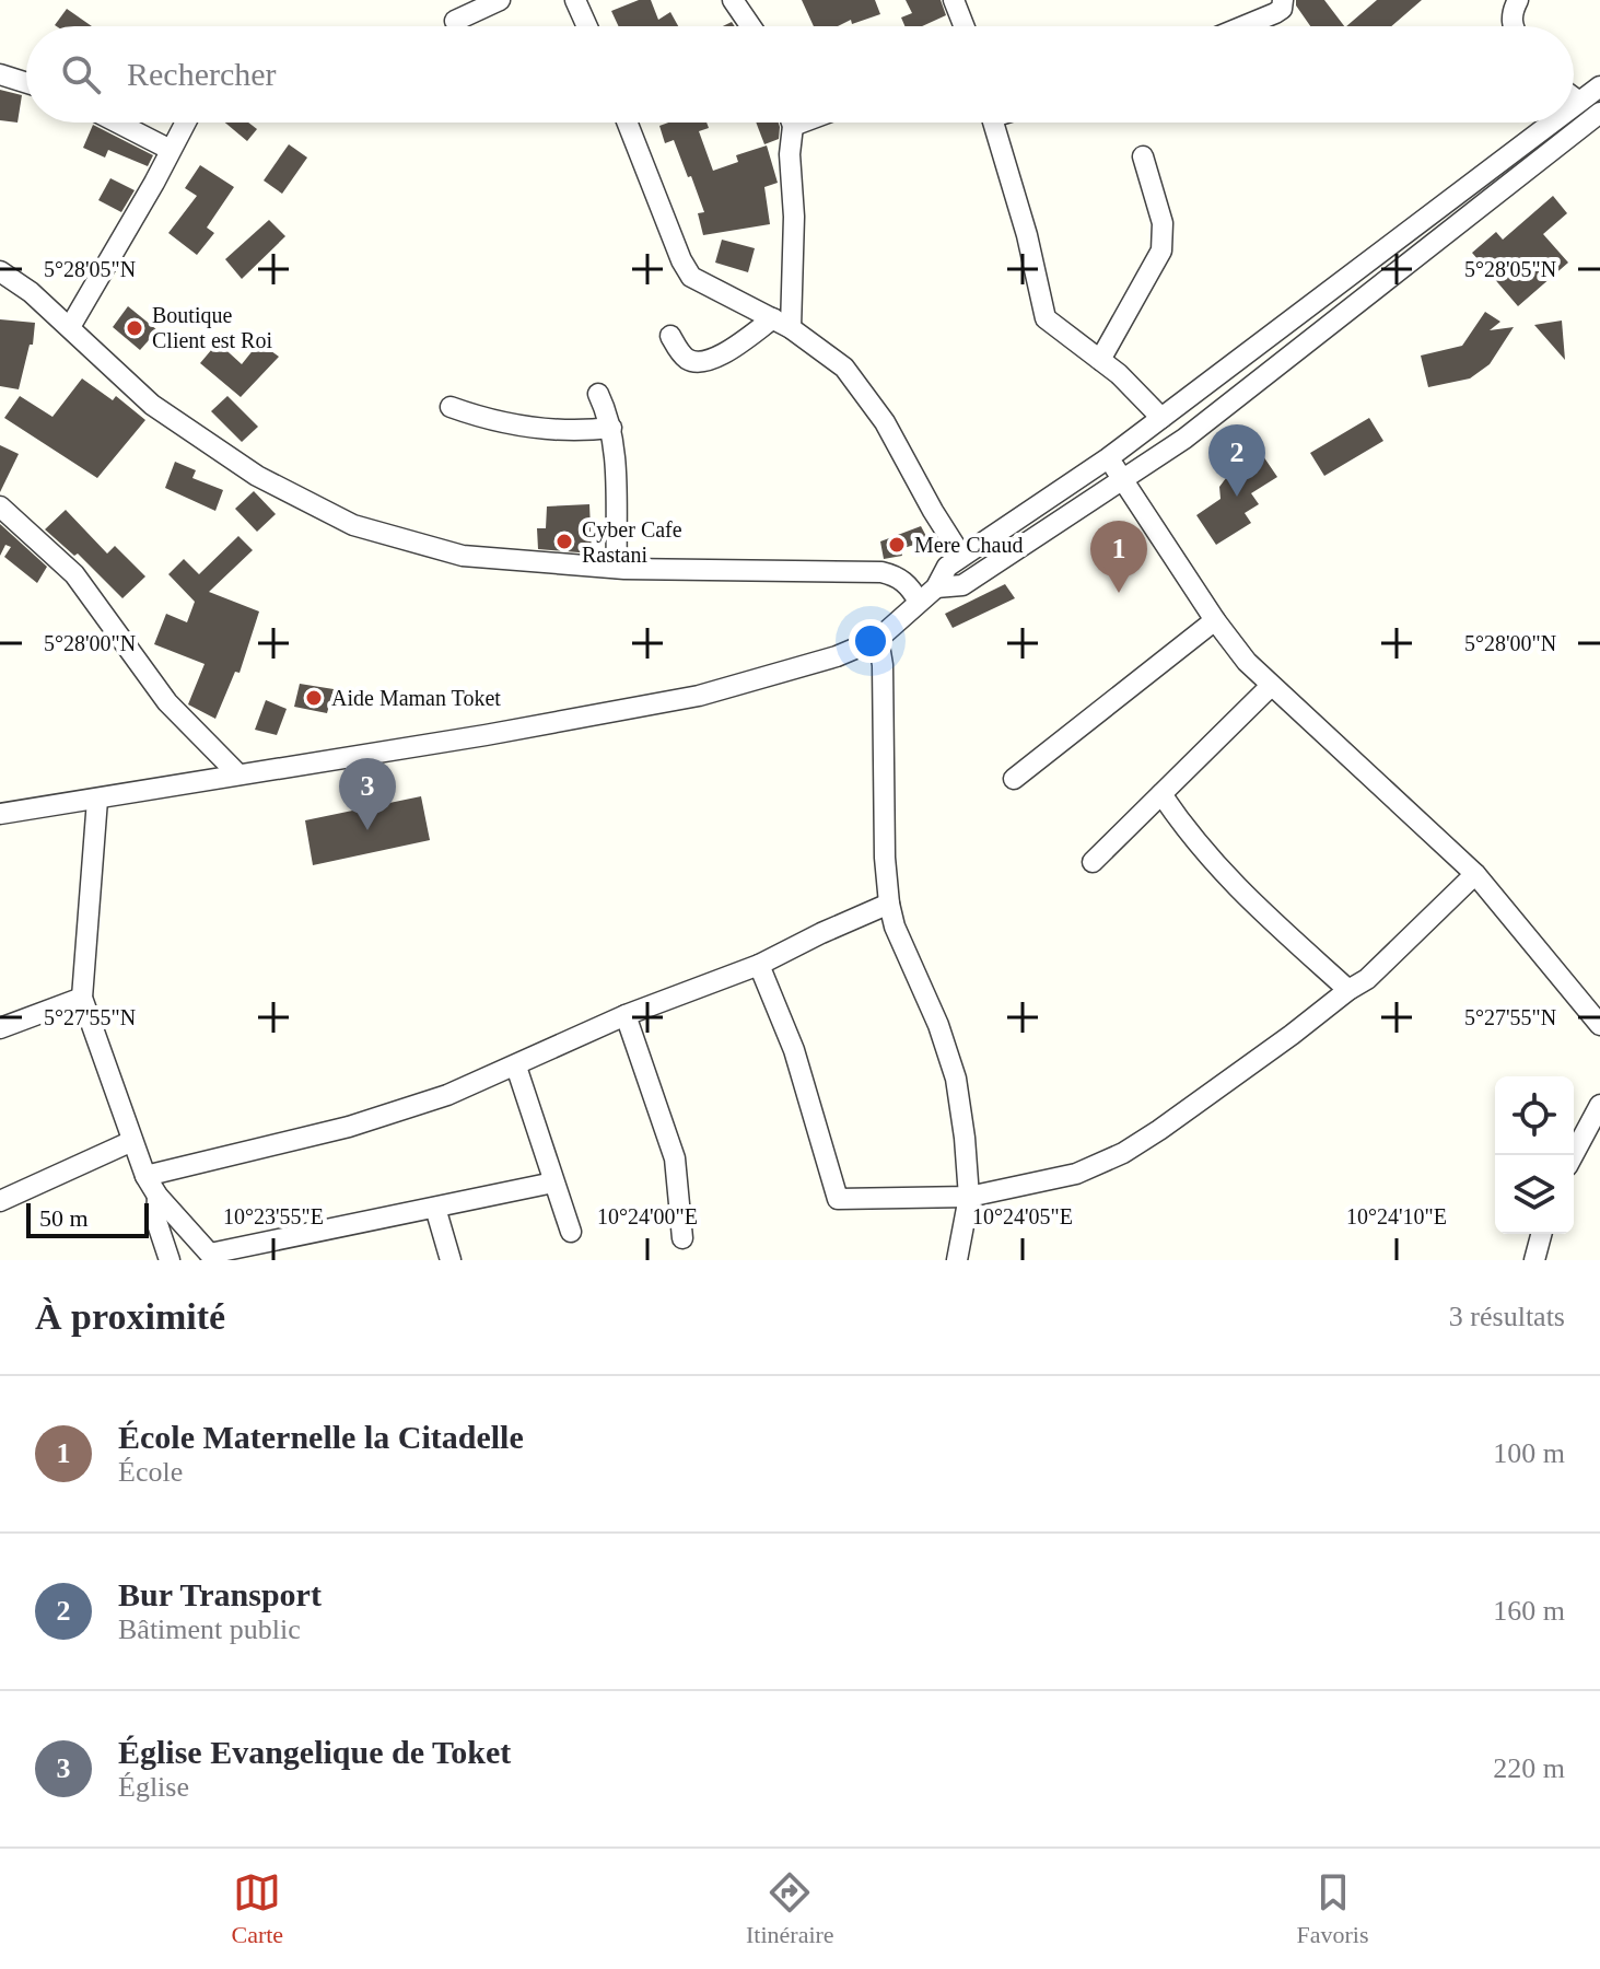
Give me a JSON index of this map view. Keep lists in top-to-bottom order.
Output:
{
  "places": [
    "Boutique Client est Roi",
    "Cyber Cafe Rastani",
    "Mere Chaud",
    "Aide Maman Toket"
  ],
  "scale_bar": "50 m",
  "page": {
    "search": "Rechercher",
    "pins": ["2", "1", "3"],
    "scale": "50 m",
    "heading": ["À proximité", "3 résultats"],
    "list": [
      {
        "mark": "1",
        "name": "École Maternelle la Citadelle",
        "note": "École",
        "value": "100 m"
      },
      {
        "mark": "2",
        "name": "Bur Transport",
        "note": "Bâtiment public",
        "value": "160 m"
      },
      {
        "mark": "3",
        "name": "Église Evangelique de Toket",
        "note": "Église",
        "value": "220 m"
      }
    ],
    "nav": ["Carte", "Itinéraire", "Favoris"]
  },
  "coordinates": [
    "5°28'05\"N",
    "5°28'00\"N",
    "5°27'55\"N",
    "10°23'55\"E",
    "10°24'00\"E",
    "10°24'05\"E",
    "10°24'10\"E"
  ]
}
